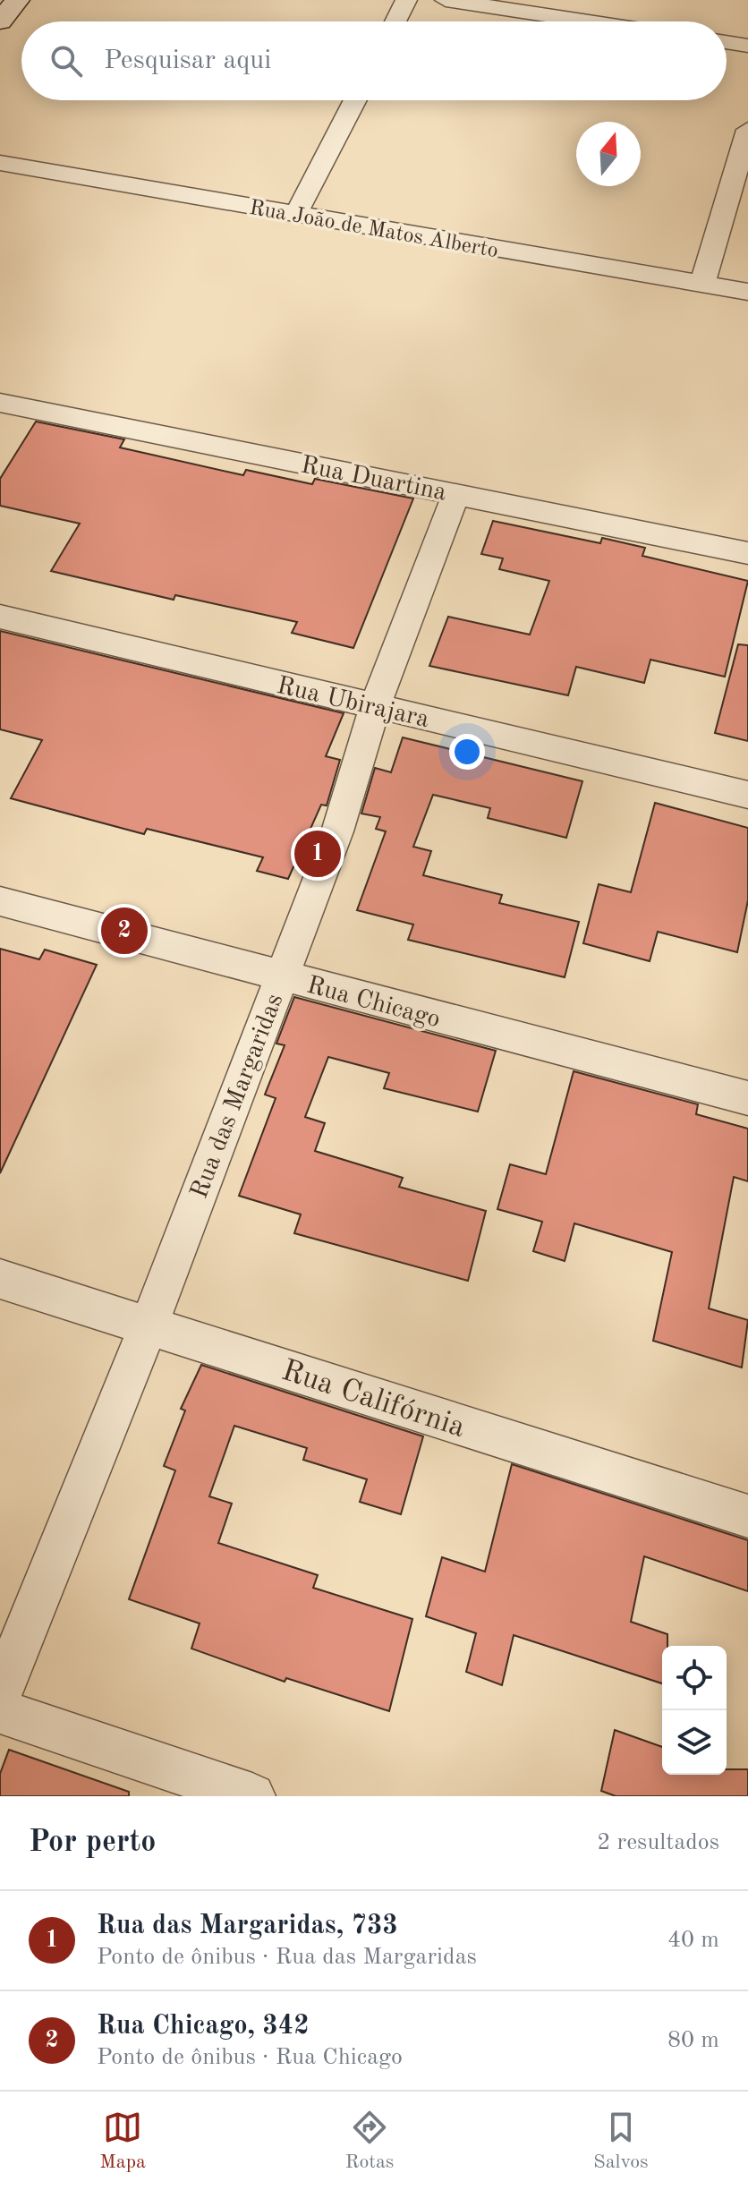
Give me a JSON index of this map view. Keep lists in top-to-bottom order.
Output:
{
  "streets": {
    "street": [
      "Rua João de Matos Alberto",
      "Rua Duartina",
      "Rua Ubirajara",
      "Rua Chicago",
      "Rua das Margaridas",
      "Rua Califórnia"
    ]
  },
  "crossings": [
    ["Rua Duartina", "Rua das Margaridas"],
    ["Rua Ubirajara", "Rua das Margaridas"],
    ["Rua Chicago", "Rua das Margaridas"],
    ["Rua das Margaridas", "Rua Califórnia"]
  ],
  "north": "top",
  "page": {
    "search": "Pesquisar aqui",
    "pins": ["1", "2"],
    "heading": ["Por perto", "2 resultados"],
    "list": [
      {
        "mark": "1",
        "name": "Rua das Margaridas, 733",
        "note": "Ponto de ônibus · Rua das Margaridas",
        "value": "40 m"
      },
      {
        "mark": "2",
        "name": "Rua Chicago, 342",
        "note": "Ponto de ônibus · Rua Chicago",
        "value": "80 m"
      }
    ],
    "nav": ["Mapa", "Rotas", "Salvos"]
  }
}
